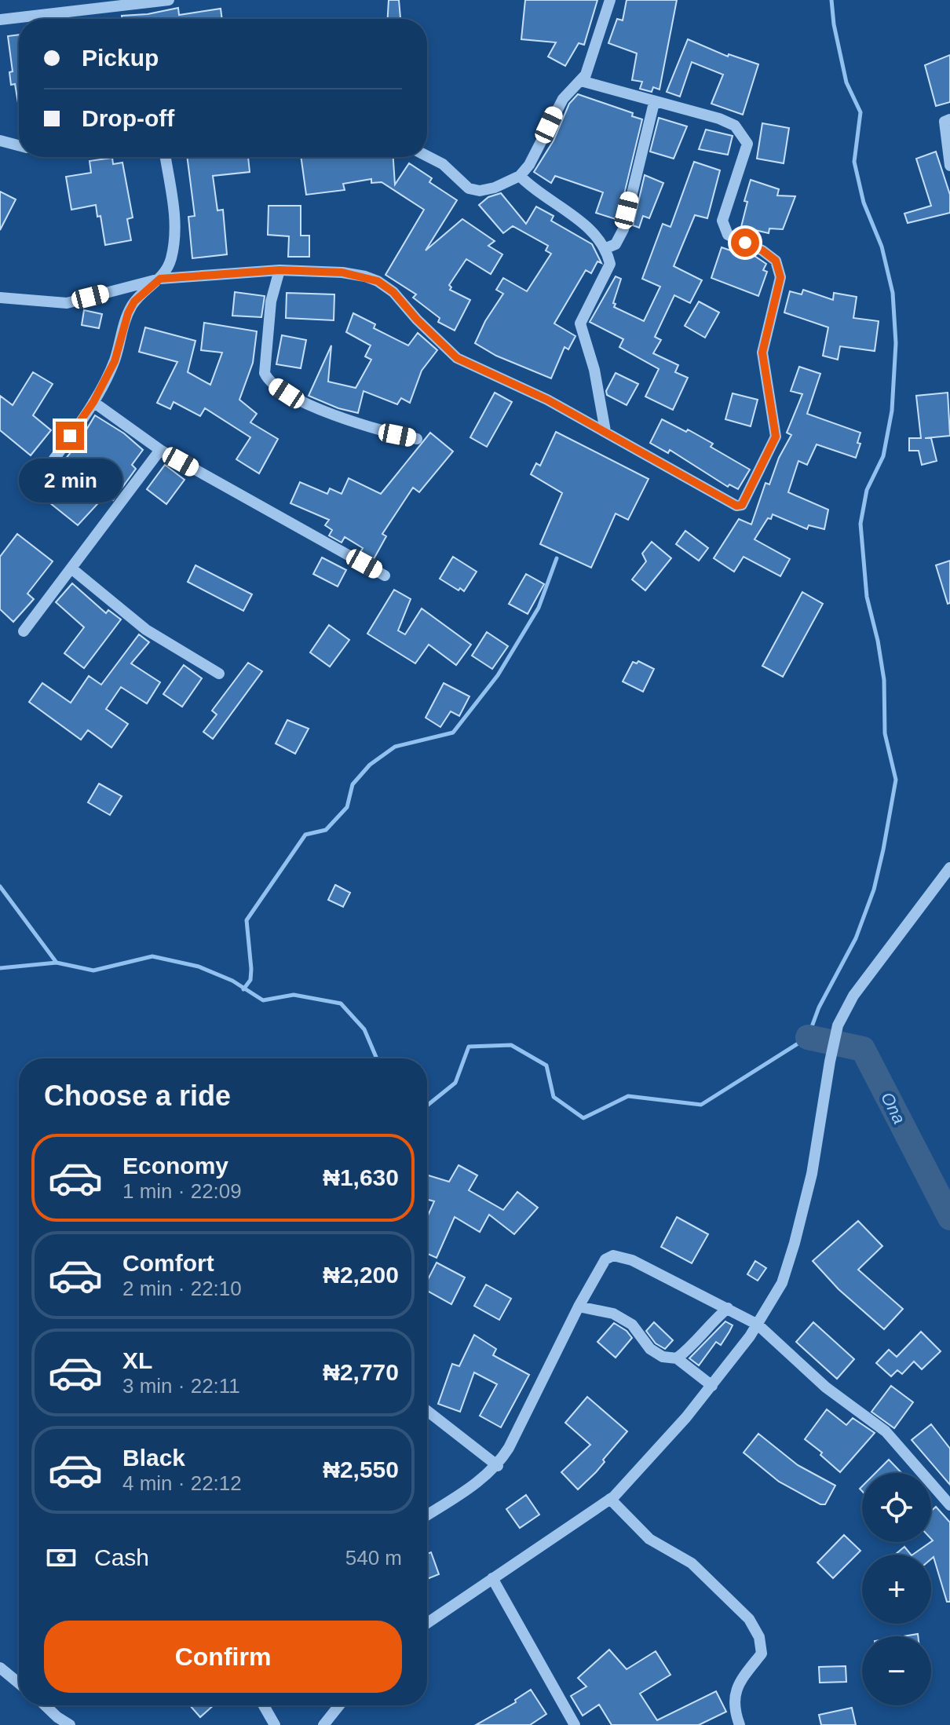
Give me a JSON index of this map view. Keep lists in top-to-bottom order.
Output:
{
  "water": ["Ona"],
  "page": {
    "banner": ["Pickup", "Drop-off"],
    "bubble": "2 min",
    "heading": "Choose a ride",
    "list": [
      {
        "name": "Economy",
        "note": "1 min · 22:09",
        "value": "₦1,630"
      },
      {
        "name": "Comfort",
        "note": "2 min · 22:10",
        "value": "₦2,200"
      },
      {
        "name": "XL",
        "note": "3 min · 22:11",
        "value": "₦2,770"
      },
      {
        "name": "Black",
        "note": "4 min · 22:12",
        "value": "₦2,550"
      }
    ],
    "map_buttons": ["+", "−"],
    "pay": ["Cash", "540 m"],
    "buttons": "Confirm"
  }
}
